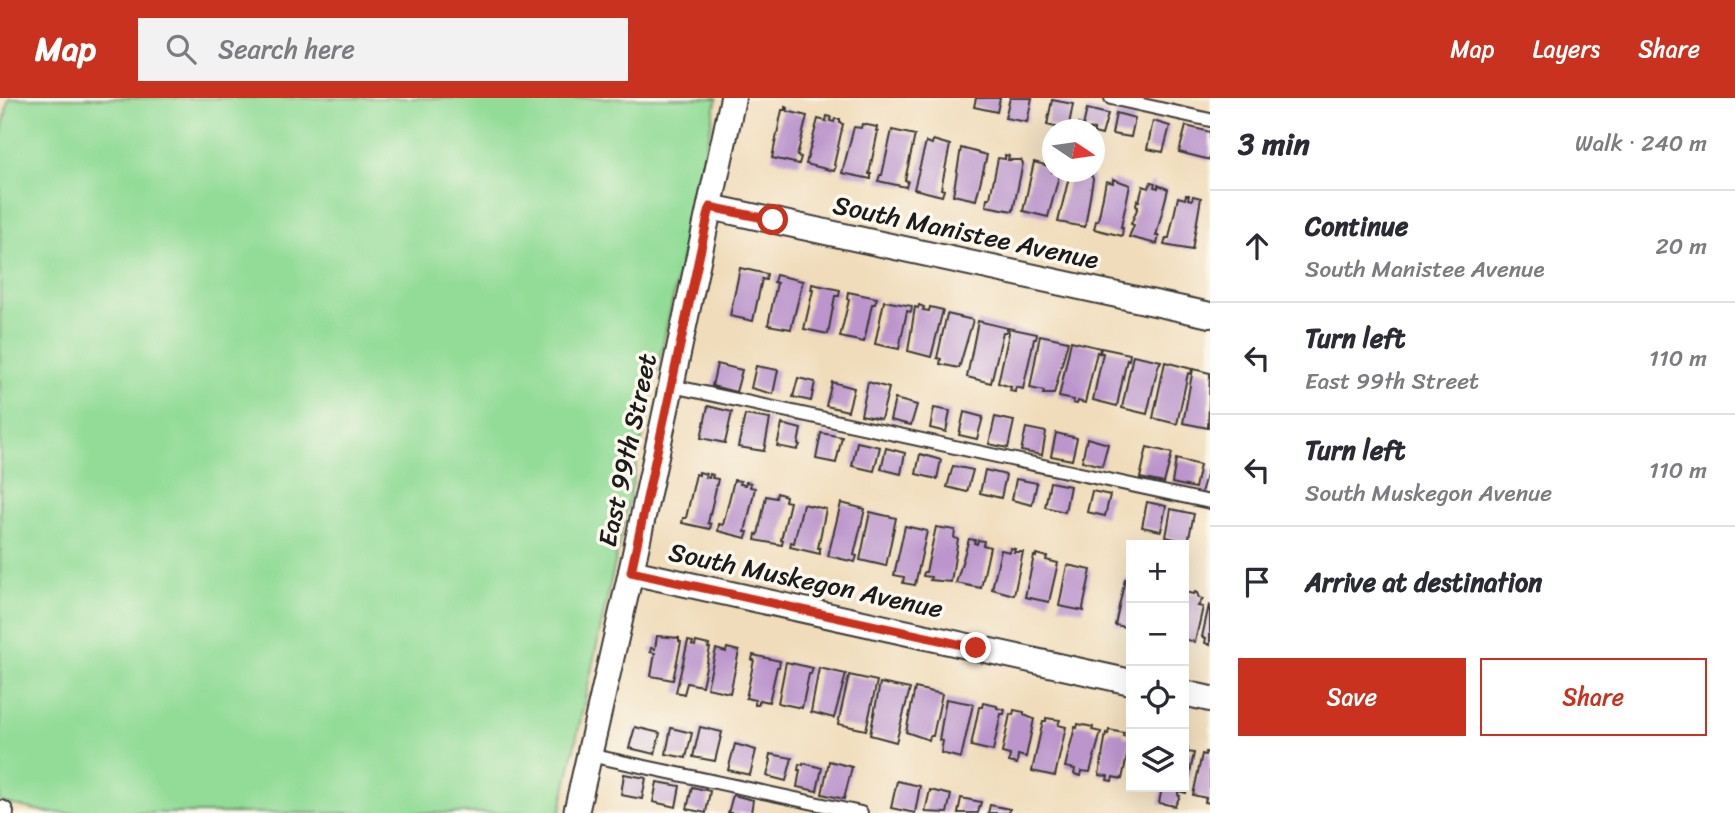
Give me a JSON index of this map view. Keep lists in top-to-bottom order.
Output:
{
  "streets": {
    "street": ["South Manistee Avenue", "East 99th Street", "South Muskegon Avenue"]
  },
  "crossings": [
    ["South Manistee Avenue", "East 99th Street"],
    ["East 99th Street", "South Muskegon Avenue"]
  ],
  "north": "right",
  "page": {
    "header": "Map",
    "search": "Search here",
    "nav": ["Map", "Layers", "Share"],
    "heading": ["3 min", "Walk · 240 m"],
    "list": [
      ["Continue", "South Manistee Avenue", "20 m"],
      ["Turn left", "East 99th Street", "110 m"],
      ["Turn left", "South Muskegon Avenue", "110 m"],
      "Arrive at destination"
    ],
    "map_buttons": ["+", "−"],
    "buttons": ["Save", "Share"]
  }
}
